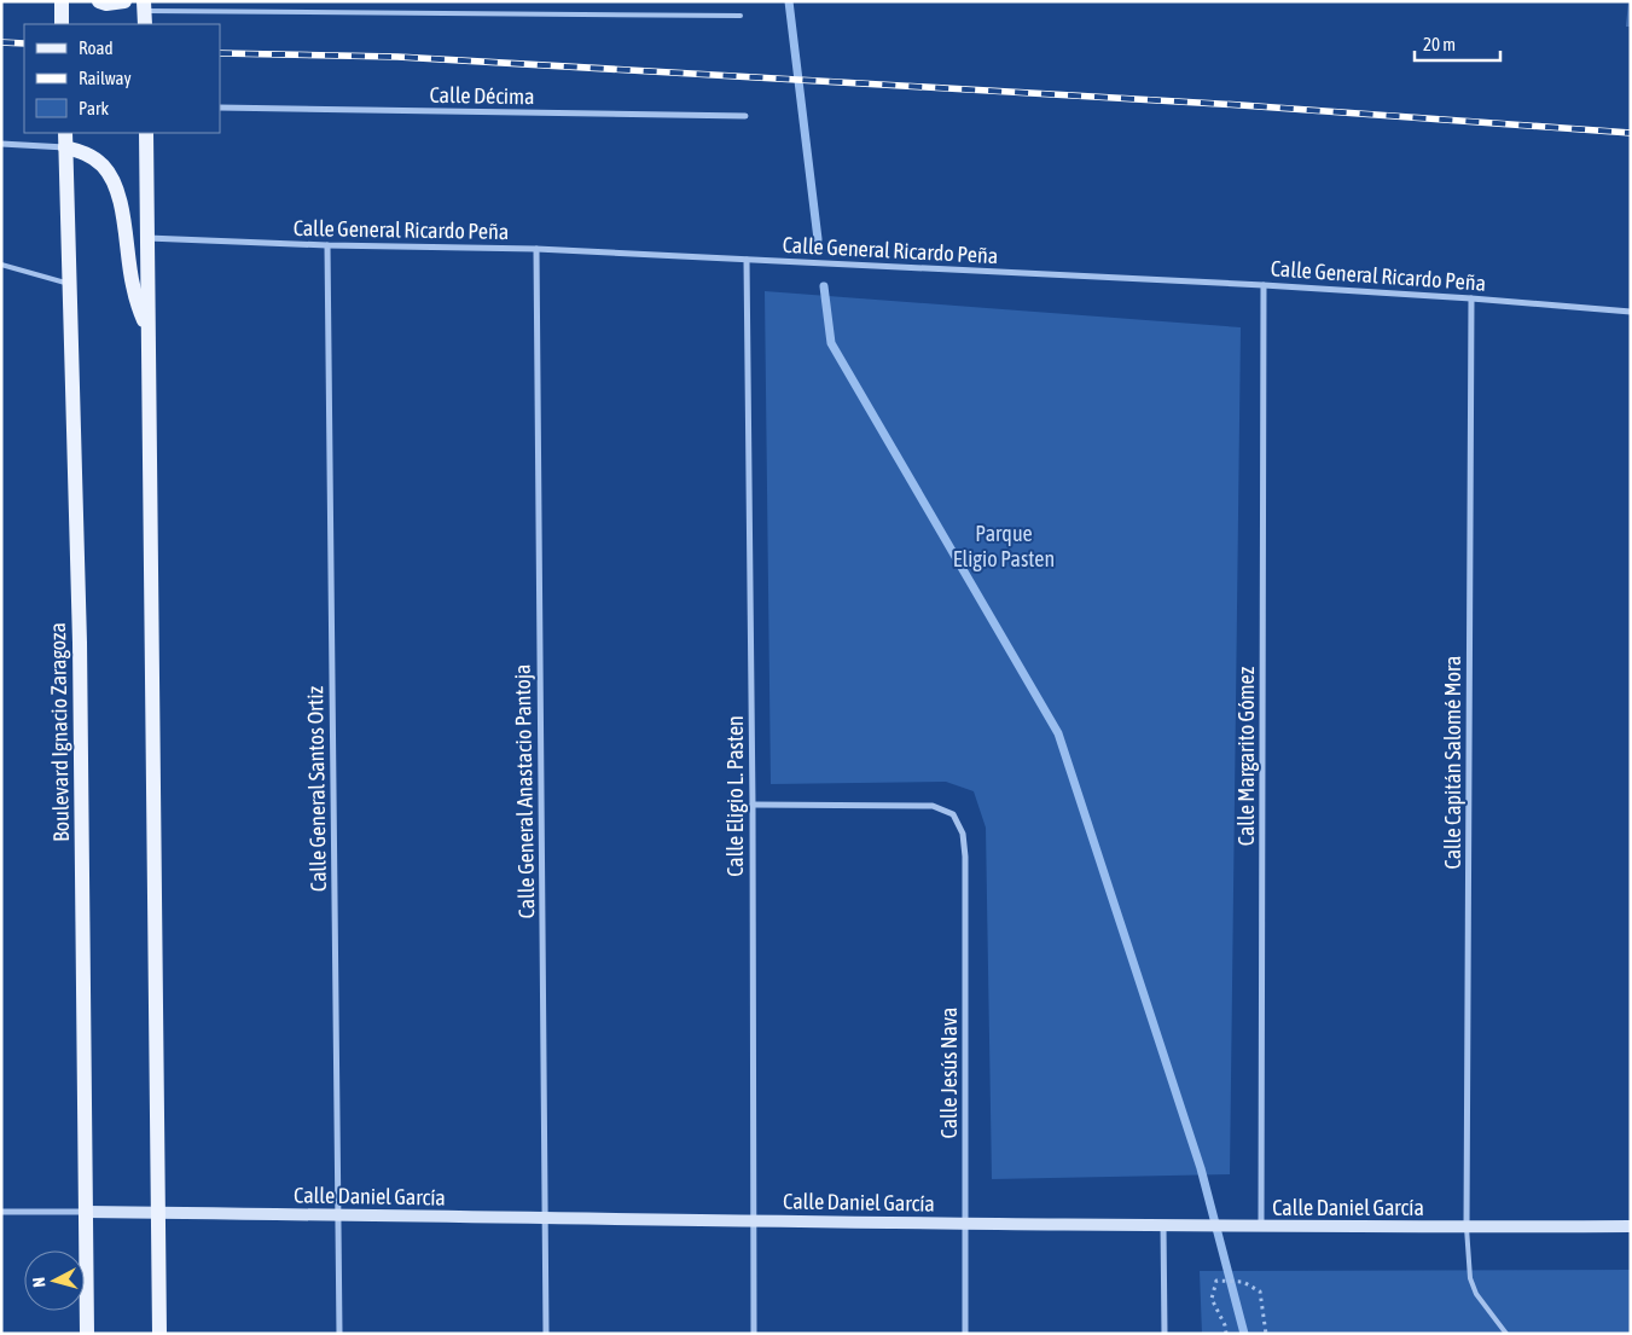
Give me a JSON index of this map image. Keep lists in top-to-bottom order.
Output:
{
  "streets": {
    "main road": ["Boulevard Ignacio Zaragoza", "Calle Daniel García"],
    "street": [
      "Calle Décima",
      "Calle General Ricardo Peña",
      "Calle Margarito Gómez",
      "Calle Capitán Salomé Mora",
      "Calle General Santos Ortiz",
      "Calle General Anastacio Pantoja",
      "Calle Eligio L. Pasten",
      "Calle Jesús Nava"
    ]
  },
  "crossings": [
    ["Calle General Ricardo Peña", "Calle Margarito Gómez"],
    ["Calle General Ricardo Peña", "Calle Capitán Salomé Mora"],
    ["Calle General Ricardo Peña", "Calle General Santos Ortiz"],
    ["Calle General Ricardo Peña", "Calle General Anastacio Pantoja"],
    ["Calle General Ricardo Peña", "Calle Eligio L. Pasten"],
    ["Boulevard Ignacio Zaragoza", "Calle Daniel García"],
    ["Calle Margarito Gómez", "Calle Daniel García"],
    ["Calle Capitán Salomé Mora", "Calle Daniel García"],
    ["Calle General Santos Ortiz", "Calle Daniel García"],
    ["Calle General Anastacio Pantoja", "Calle Daniel García"],
    ["Calle Eligio L. Pasten", "Calle Jesús Nava"],
    ["Calle Eligio L. Pasten", "Calle Daniel García"],
    ["Calle Jesús Nava", "Calle Daniel García"]
  ],
  "parks": ["Parque Eligio Pasten"],
  "legend": ["Road", "Railway", "Park"],
  "scale_bar": "20 m",
  "north": "left"
}
